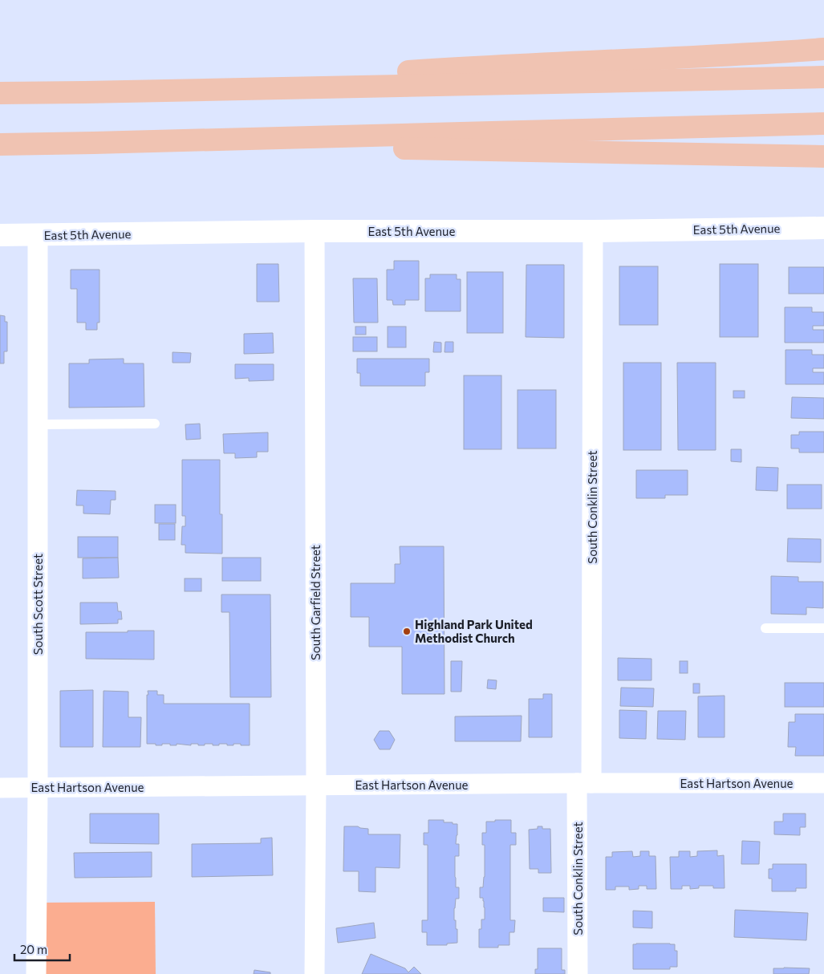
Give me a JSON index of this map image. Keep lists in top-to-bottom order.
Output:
{
  "streets": {
    "street": [
      "East 5th Avenue",
      "South Conklin Street",
      "South Garfield Street",
      "South Scott Street",
      "East Hartson Avenue"
    ]
  },
  "crossings": [
    ["East 5th Avenue", "South Conklin Street"],
    ["East 5th Avenue", "South Garfield Street"],
    ["East 5th Avenue", "South Scott Street"],
    ["South Conklin Street", "East Hartson Avenue"],
    ["South Garfield Street", "East Hartson Avenue"],
    ["South Scott Street", "East Hartson Avenue"]
  ],
  "places": ["Highland Park United Methodist Church"],
  "scale_bar": "20 m"
}
